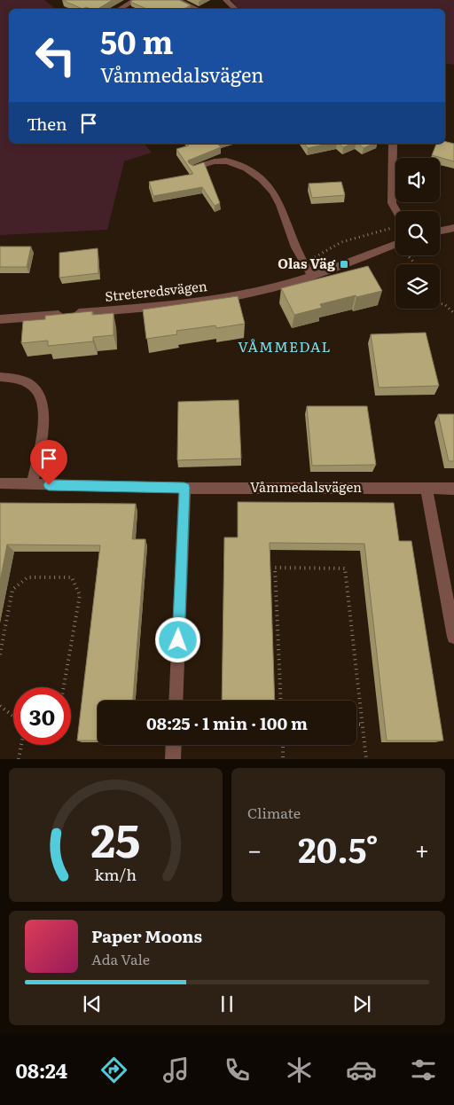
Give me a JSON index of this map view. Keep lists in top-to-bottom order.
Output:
{
  "streets": {
    "street": ["Streteredsvägen", "Våmmedalsvägen"]
  },
  "districts": ["VÅMMEDAL"],
  "places": {
    "transit": ["Olas Väg"]
  },
  "page": {
    "turn": ["50 m", "Våmmedalsvägen"],
    "then": "Then",
    "limit": "30",
    "trip": "08:25 · 1 min · 100 m",
    "tile": "Climate",
    "heat": ["−", "20.5°", "+"],
    "song": ["Paper Moons", "Ada Vale"],
    "tabs": "08:24",
    "gauge": ["25", "km/h"]
  }
}
